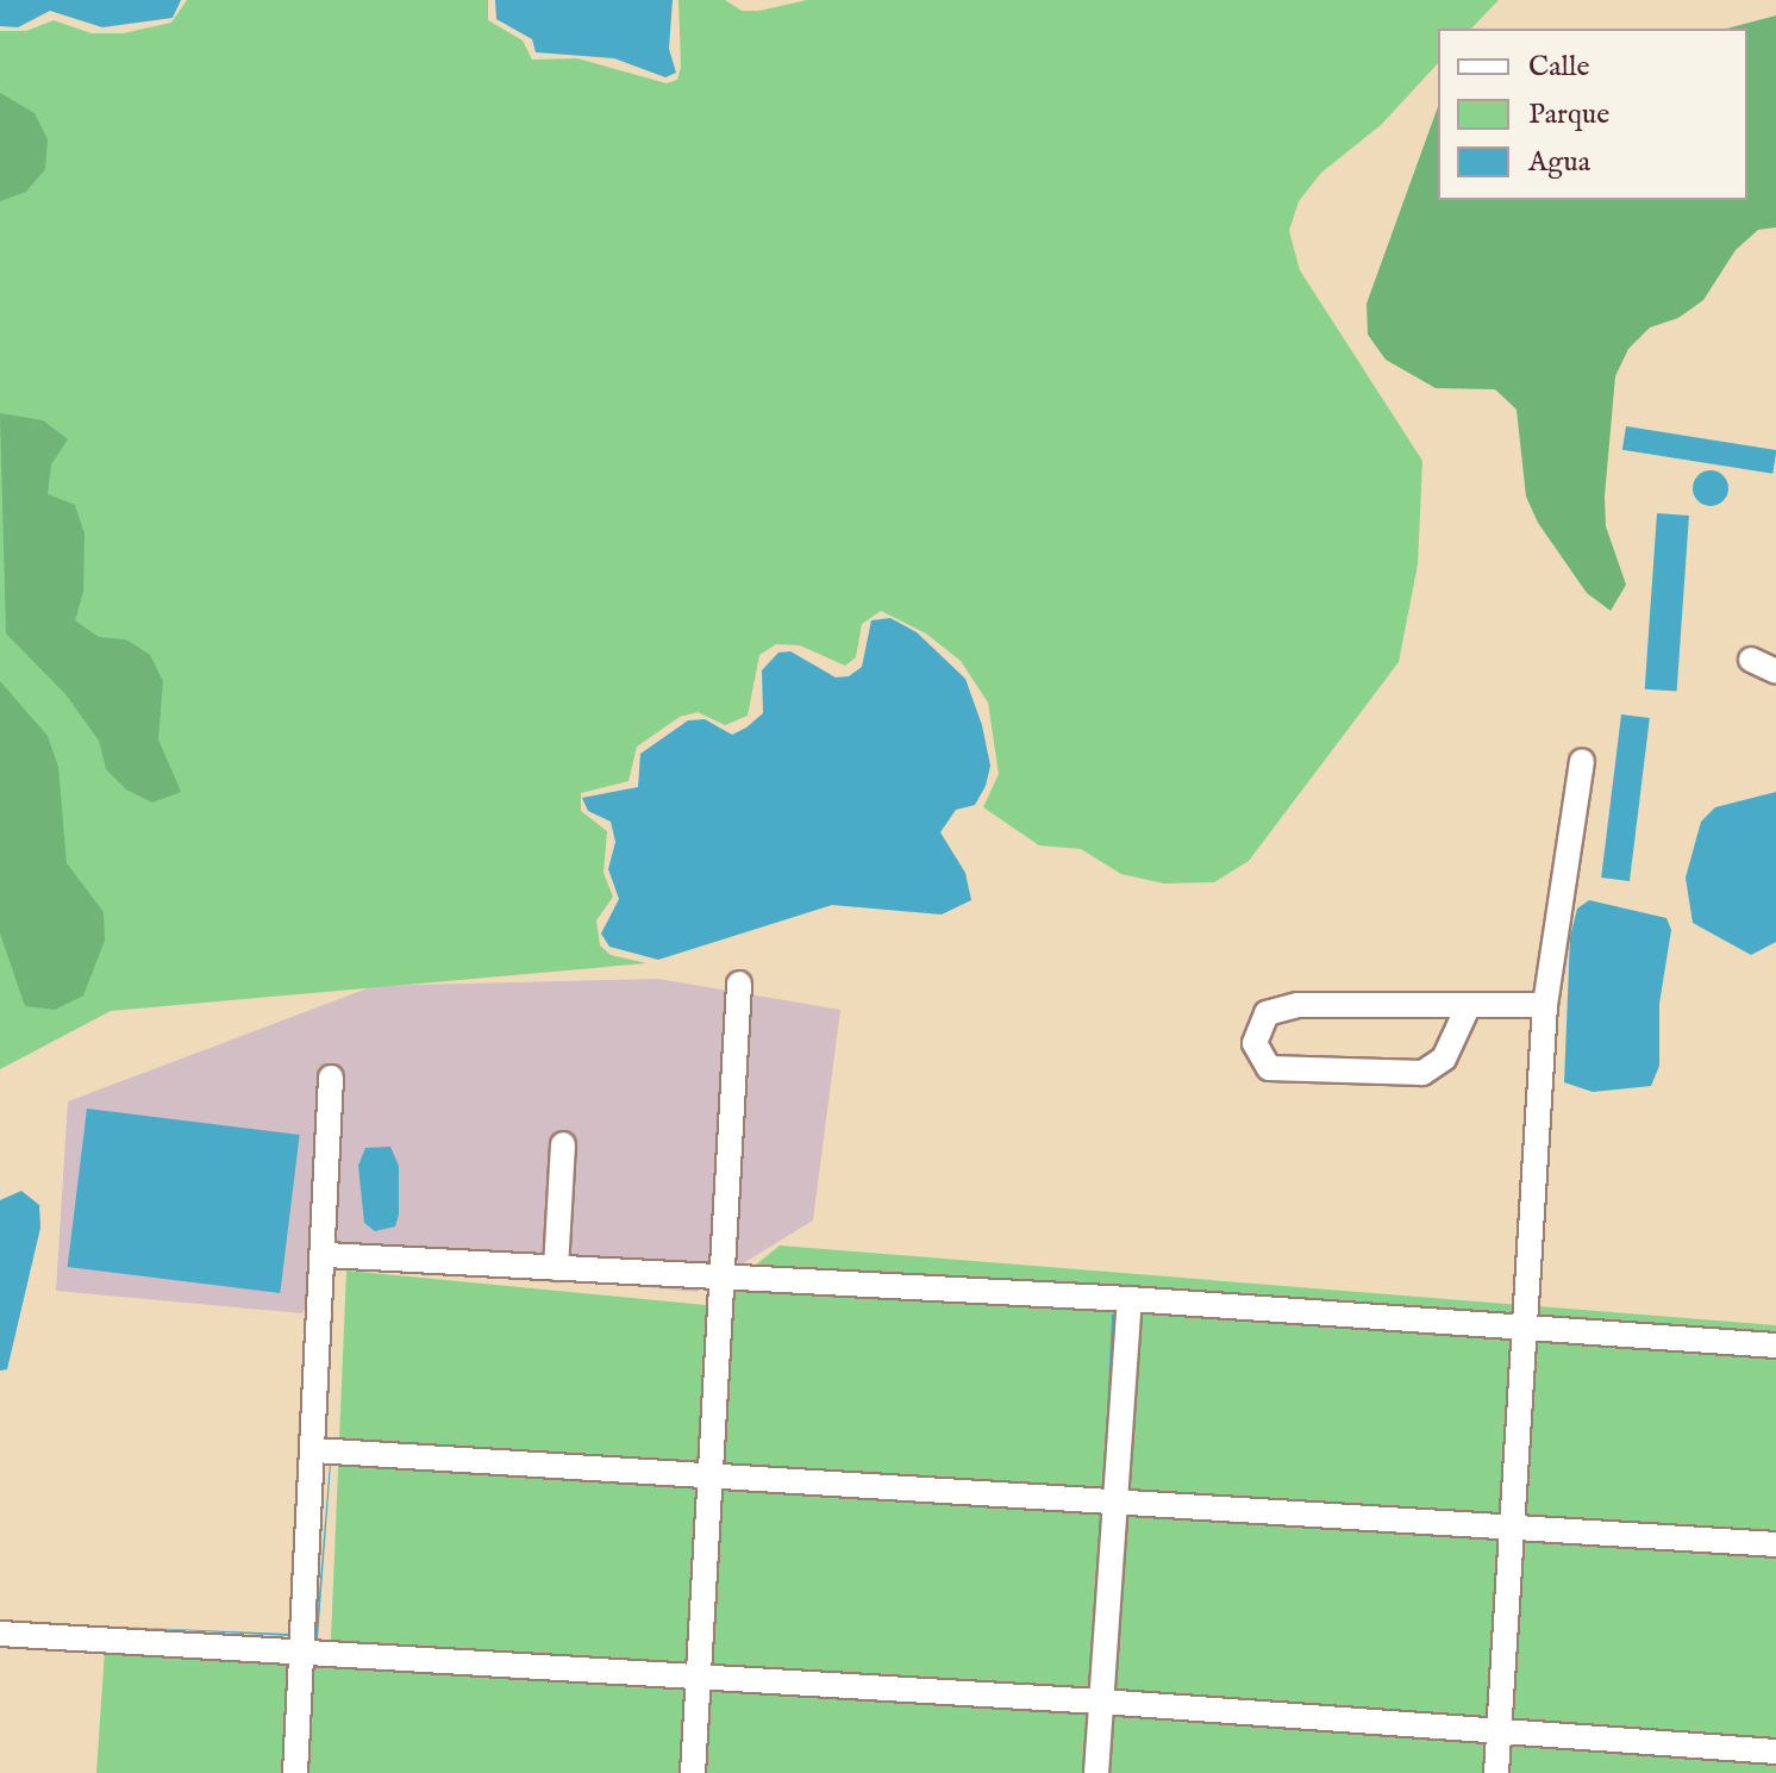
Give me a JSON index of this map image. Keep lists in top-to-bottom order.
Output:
{
  "legend": ["Calle", "Parque", "Agua"]
}
